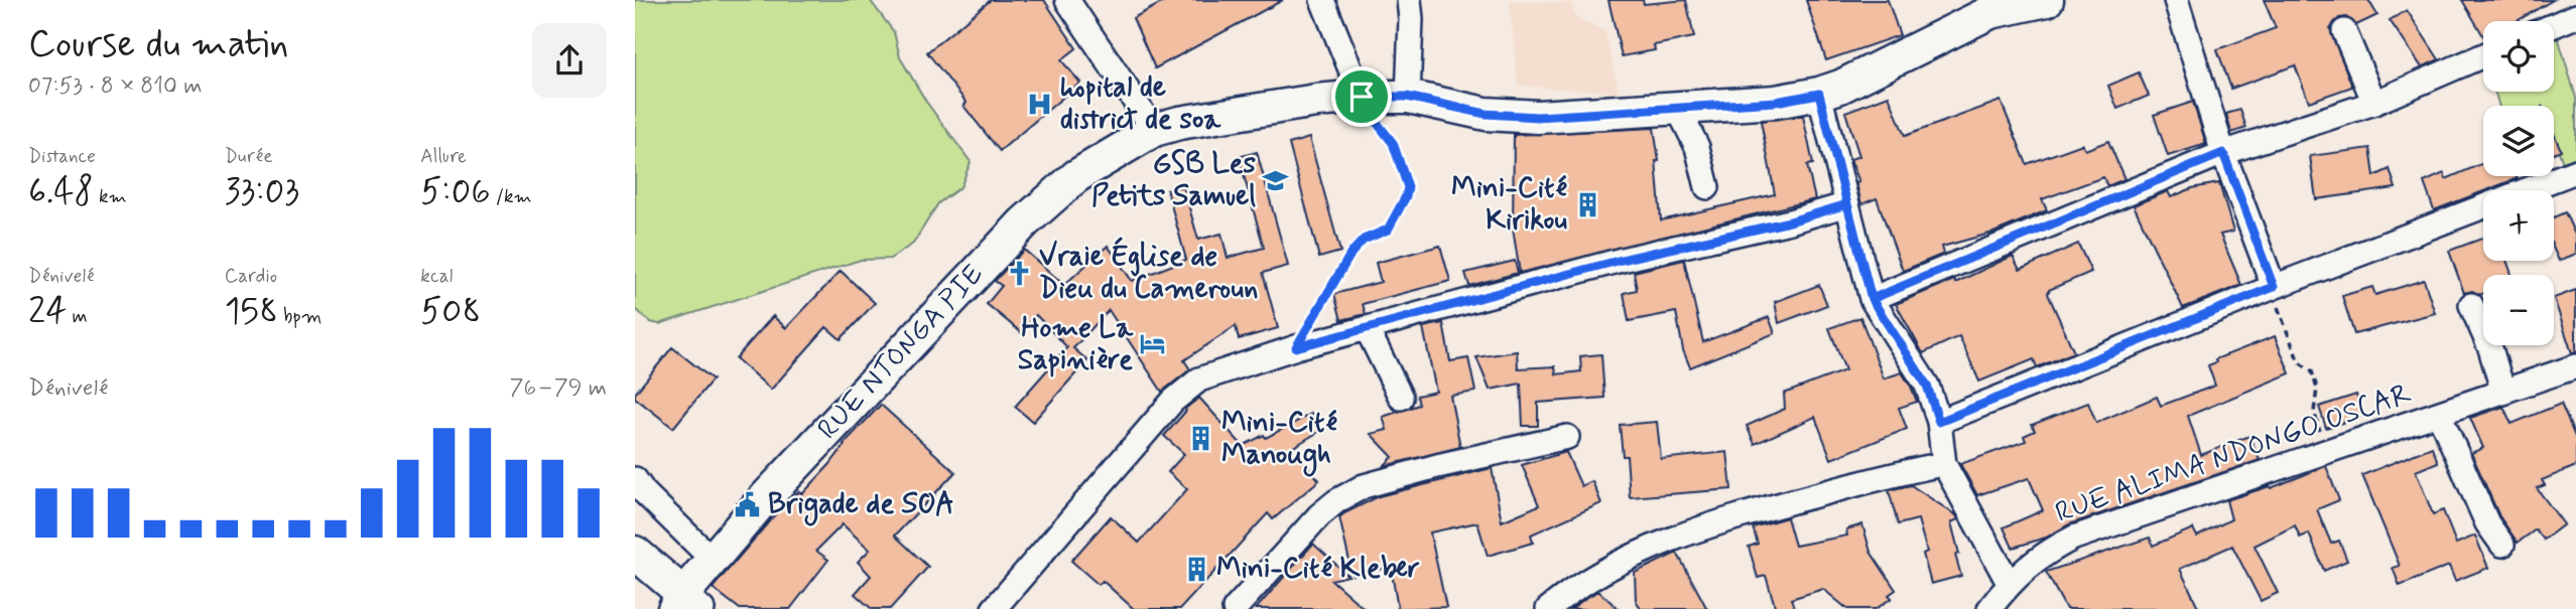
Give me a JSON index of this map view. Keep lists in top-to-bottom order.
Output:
{
  "streets": {
    "street": ["RUE NTONGA PIE", "RUE ALIMA NDONGO OSCAR"]
  },
  "places": {
    "hospital": ["hopital de district de soa"],
    "school or university": ["GSB Les Petits Samuel"],
    "building": ["Mini-Cité Kirikou", "Mini-Cité Manough", "Mini-Cité Kleber"],
    "church": ["Vraie Église de Dieu du Cameroun"],
    "hotel": ["Home La Sapinière"],
    "public building": ["Brigade de SOA"]
  },
  "page": {
    "heading": ["Course du matin", "07:53 · 8 × 810 m"],
    "map_buttons": ["+", "−"],
    "stats": [
      ["Distance", "6.48 km"],
      ["Durée", "33:03"],
      ["Allure", "5:06 /km"],
      ["Dénivelé", "24 m"],
      ["Cardio", "158 bpm"],
      ["kcal", "508"]
    ],
    "chart": ["Dénivelé", "76–79 m"]
  }
}
